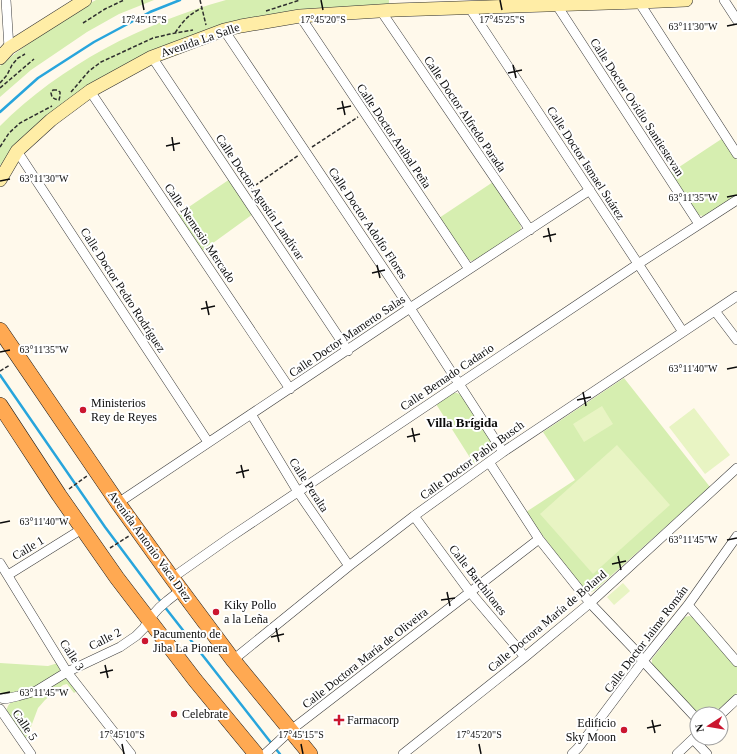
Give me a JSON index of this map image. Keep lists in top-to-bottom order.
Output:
{
  "streets": {
    "highway": ["Avenida Antonio Vaca Diez"],
    "main road": ["Avenida La Salle"],
    "street": [
      "Calle Doctor Ovidio Santiestevan",
      "Calle Doctor Alfredo Parada",
      "Calle Doctor Anibal Peña",
      "Calle Doctor Ismael Suárez",
      "Calle Doctor Agustín Landívar",
      "Calle Doctor Adolfo Flores",
      "Calle Nemesio Mercado",
      "Calle Doctor Pedro Rodríguez",
      "Calle Doctor Mamerto Salas",
      "Calle Bernado Cadario",
      "Calle Doctor Pablo Busch",
      "Calle Peralta",
      "Calle 1",
      "Calle Barchilones",
      "Calle Doctora María de Boland",
      "Calle 2",
      "Calle Doctor Jaime Román",
      "Calle 3",
      "Calle Doctora María de Oliveira",
      "Calle 5"
    ]
  },
  "crossings": [
    ["Avenida La Salle", "Calle Doctor Ovidio Santiestevan"],
    ["Avenida La Salle", "Calle Doctor Alfredo Parada"],
    ["Avenida La Salle", "Calle Doctor Anibal Peña"],
    ["Avenida La Salle", "Calle Doctor Ismael Suárez"],
    ["Avenida La Salle", "Calle Doctor Agustín Landívar"],
    ["Avenida La Salle", "Calle Doctor Adolfo Flores"],
    ["Avenida La Salle", "Calle Nemesio Mercado"],
    ["Avenida La Salle", "Calle Doctor Pedro Rodríguez"],
    ["Calle Doctor Ovidio Santiestevan", "Calle Bernado Cadario"],
    ["Calle Doctor Alfredo Parada", "Calle Doctor Mamerto Salas"],
    ["Calle Doctor Anibal Peña", "Calle Doctor Mamerto Salas"],
    ["Calle Doctor Ismael Suárez", "Calle Doctor Mamerto Salas"],
    ["Calle Doctor Ismael Suárez", "Calle Bernado Cadario"],
    ["Calle Doctor Ismael Suárez", "Calle Doctor Pablo Busch"],
    ["Calle Doctor Agustín Landívar", "Calle Doctor Mamerto Salas"],
    ["Calle Doctor Adolfo Flores", "Calle Doctor Mamerto Salas"],
    ["Calle Doctor Adolfo Flores", "Calle Bernado Cadario"],
    ["Calle Doctor Adolfo Flores", "Calle Doctor Pablo Busch"],
    ["Calle Nemesio Mercado", "Calle Doctor Mamerto Salas"],
    ["Calle Doctor Pedro Rodríguez", "Calle Doctor Mamerto Salas"],
    ["Calle Doctor Mamerto Salas", "Calle Peralta"],
    ["Calle Doctor Mamerto Salas", "Avenida Antonio Vaca Diez"],
    ["Calle Bernado Cadario", "Calle Peralta"],
    ["Calle Bernado Cadario", "Avenida Antonio Vaca Diez"],
    ["Calle Doctor Pablo Busch", "Calle Peralta"],
    ["Calle Doctor Pablo Busch", "Avenida Antonio Vaca Diez"],
    ["Calle Doctor Pablo Busch", "Calle Barchilones"],
    ["Avenida Antonio Vaca Diez", "Calle 2"],
    ["Avenida Antonio Vaca Diez", "Calle Doctora María de Oliveira"],
    ["Calle 1", "Calle 3"],
    ["Calle Barchilones", "Calle Doctora María de Boland"],
    ["Calle Barchilones", "Calle Doctora María de Oliveira"],
    ["Calle 2", "Calle 3"]
  ],
  "districts": ["Villa Brígida"],
  "places": {
    "other": [
      "Ministerios Rey de Reyes",
      "Kiky Pollo a la Leña",
      "Pacumento de Jiba La Pionera",
      "Celebrate",
      "Edificio Sky Moon"
    ],
    "health": ["Farmacorp"]
  },
  "north": "left",
  "coordinates": [
    "17°45'15\"S",
    "17°45'20\"S",
    "17°45'25\"S",
    "63°11'30\"W",
    "63°11'35\"W",
    "63°11'40\"W",
    "63°11'45\"W",
    "17°45'10\"S"
  ]
}
